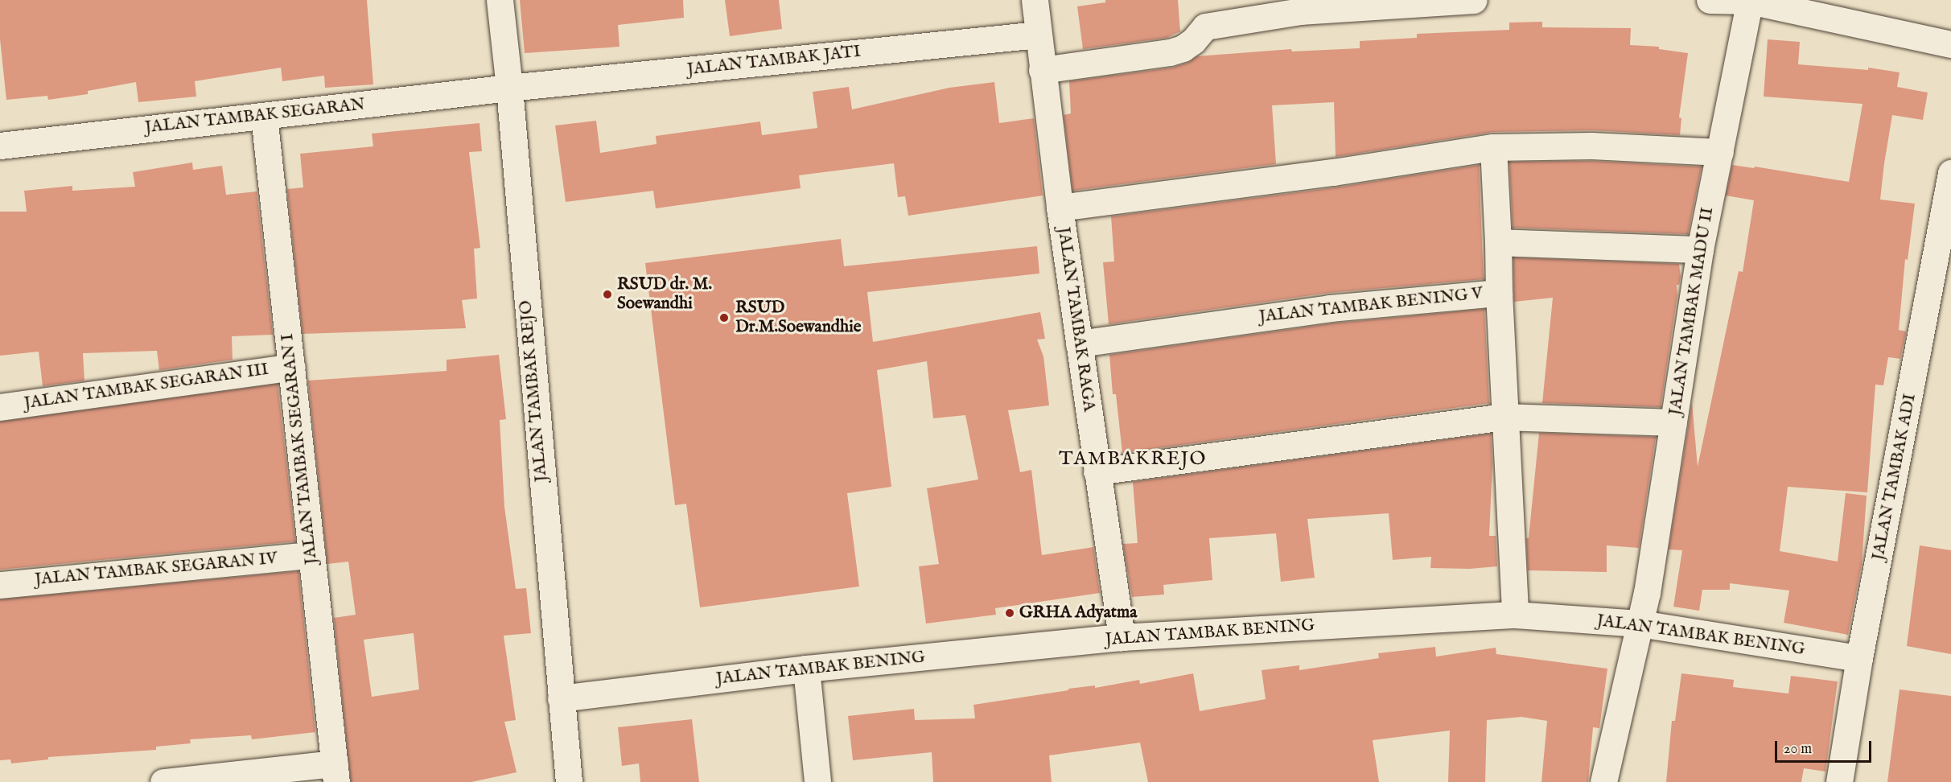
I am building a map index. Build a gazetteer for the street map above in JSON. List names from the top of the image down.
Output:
{
  "streets": {
    "street": [
      "JALAN TAMBAK JATI",
      "JALAN TAMBAK SEGARAN",
      "JALAN TAMBAK BENING V",
      "JALAN TAMBAK MADU II",
      "JALAN TAMBAK RAGA",
      "JALAN TAMBAK SEGARAN III",
      "JALAN TAMBAK REJO",
      "JALAN TAMBAK SEGARAN I",
      "JALAN TAMBAK ADI",
      "JALAN TAMBAK SEGARAN IV",
      "JALAN TAMBAK BENING"
    ]
  },
  "crossings": [
    ["JALAN TAMBAK JATI", "JALAN TAMBAK SEGARAN"],
    ["JALAN TAMBAK JATI", "JALAN TAMBAK RAGA"],
    ["JALAN TAMBAK JATI", "JALAN TAMBAK REJO"],
    ["JALAN TAMBAK SEGARAN", "JALAN TAMBAK REJO"],
    ["JALAN TAMBAK SEGARAN", "JALAN TAMBAK SEGARAN I"],
    ["JALAN TAMBAK BENING V", "JALAN TAMBAK RAGA"],
    ["JALAN TAMBAK MADU II", "JALAN TAMBAK BENING"],
    ["JALAN TAMBAK RAGA", "JALAN TAMBAK BENING"],
    ["JALAN TAMBAK SEGARAN III", "JALAN TAMBAK SEGARAN I"],
    ["JALAN TAMBAK REJO", "JALAN TAMBAK BENING"],
    ["JALAN TAMBAK SEGARAN I", "JALAN TAMBAK SEGARAN IV"],
    ["JALAN TAMBAK ADI", "JALAN TAMBAK BENING"]
  ],
  "districts": ["TAMBAKREJO"],
  "places": ["RSUD dr. M. Soewandhi", "RSUD Dr.M.Soewandhie", "GRHA Adyatma"],
  "scale_bar": "20 m"
}
